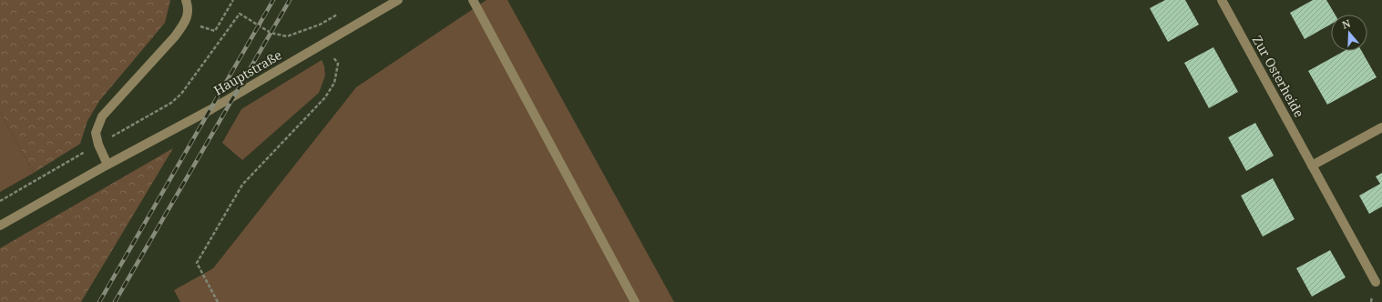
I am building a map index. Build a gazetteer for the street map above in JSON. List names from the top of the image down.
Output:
{
  "streets": {
    "street": ["Hauptstraße", "Zur Osterheide"]
  },
  "north": "top"
}
